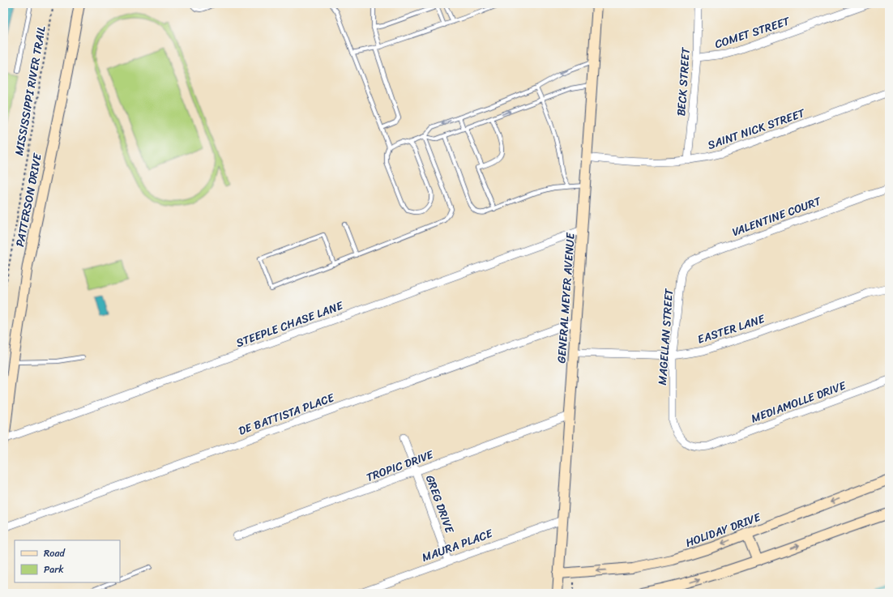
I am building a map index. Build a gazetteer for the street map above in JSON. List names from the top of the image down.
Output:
{
  "streets": {
    "street": [
      "COMET STREET",
      "BECK STREET",
      "SAINT NICK STREET",
      "PATTERSON DRIVE",
      "VALENTINE COURT",
      "GENERAL MEYER AVENUE",
      "STEEPLE CHASE LANE",
      "EASTER LANE",
      "MAGELLAN STREET",
      "MEDIAMOLLE DRIVE",
      "DE BATTISTA PLACE",
      "TROPIC DRIVE",
      "GREG DRIVE",
      "HOLIDAY DRIVE",
      "MAURA PLACE"
    ],
    "path": ["MISSISSIPPI RIVER TRAIL"]
  },
  "crossings": [
    ["COMET STREET", "BECK STREET"],
    ["BECK STREET", "SAINT NICK STREET"],
    ["SAINT NICK STREET", "GENERAL MEYER AVENUE"],
    ["PATTERSON DRIVE", "STEEPLE CHASE LANE"],
    ["VALENTINE COURT", "MAGELLAN STREET"],
    ["GENERAL MEYER AVENUE", "STEEPLE CHASE LANE"],
    ["GENERAL MEYER AVENUE", "EASTER LANE"],
    ["GENERAL MEYER AVENUE", "DE BATTISTA PLACE"],
    ["GENERAL MEYER AVENUE", "TROPIC DRIVE"],
    ["GENERAL MEYER AVENUE", "HOLIDAY DRIVE"],
    ["GENERAL MEYER AVENUE", "MAURA PLACE"],
    ["EASTER LANE", "MAGELLAN STREET"],
    ["MAGELLAN STREET", "MEDIAMOLLE DRIVE"],
    ["TROPIC DRIVE", "GREG DRIVE"],
    ["GREG DRIVE", "MAURA PLACE"]
  ],
  "legend": ["Road", "Park"]
}
